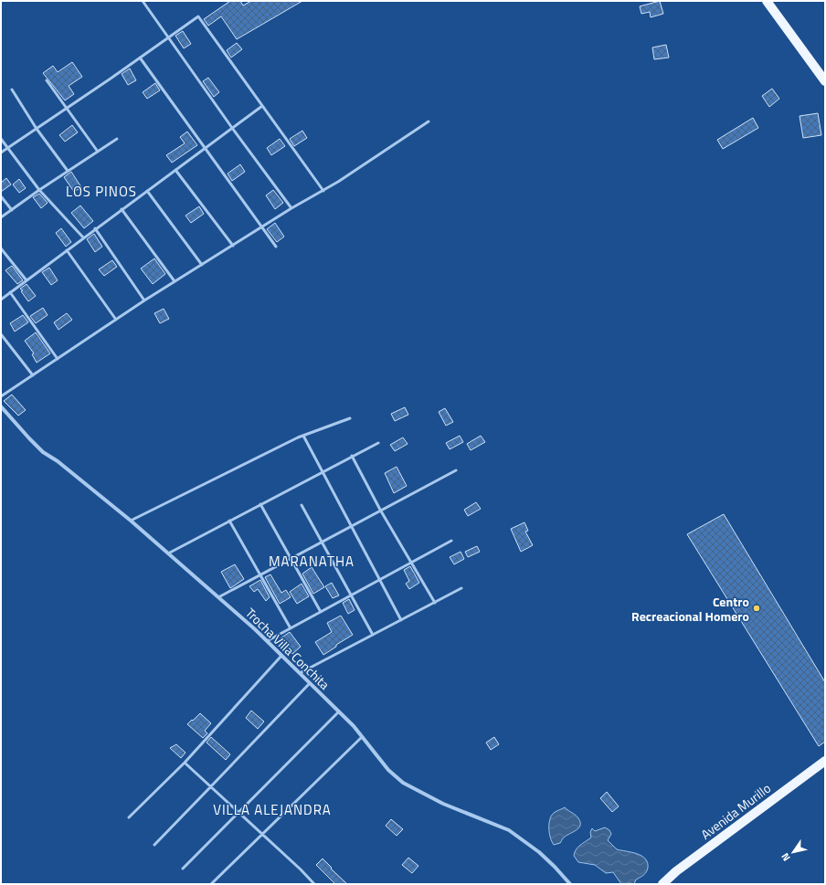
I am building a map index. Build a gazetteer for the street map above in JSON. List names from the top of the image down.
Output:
{
  "streets": {
    "main road": ["Avenida Murillo"],
    "street": ["Trocha Villa Conchita"]
  },
  "districts": ["LOS PINOS", "MARANATHA", "VILLA ALEJANDRA"],
  "places": ["Centro Recreacional Homero"],
  "north": "bottom left"
}
